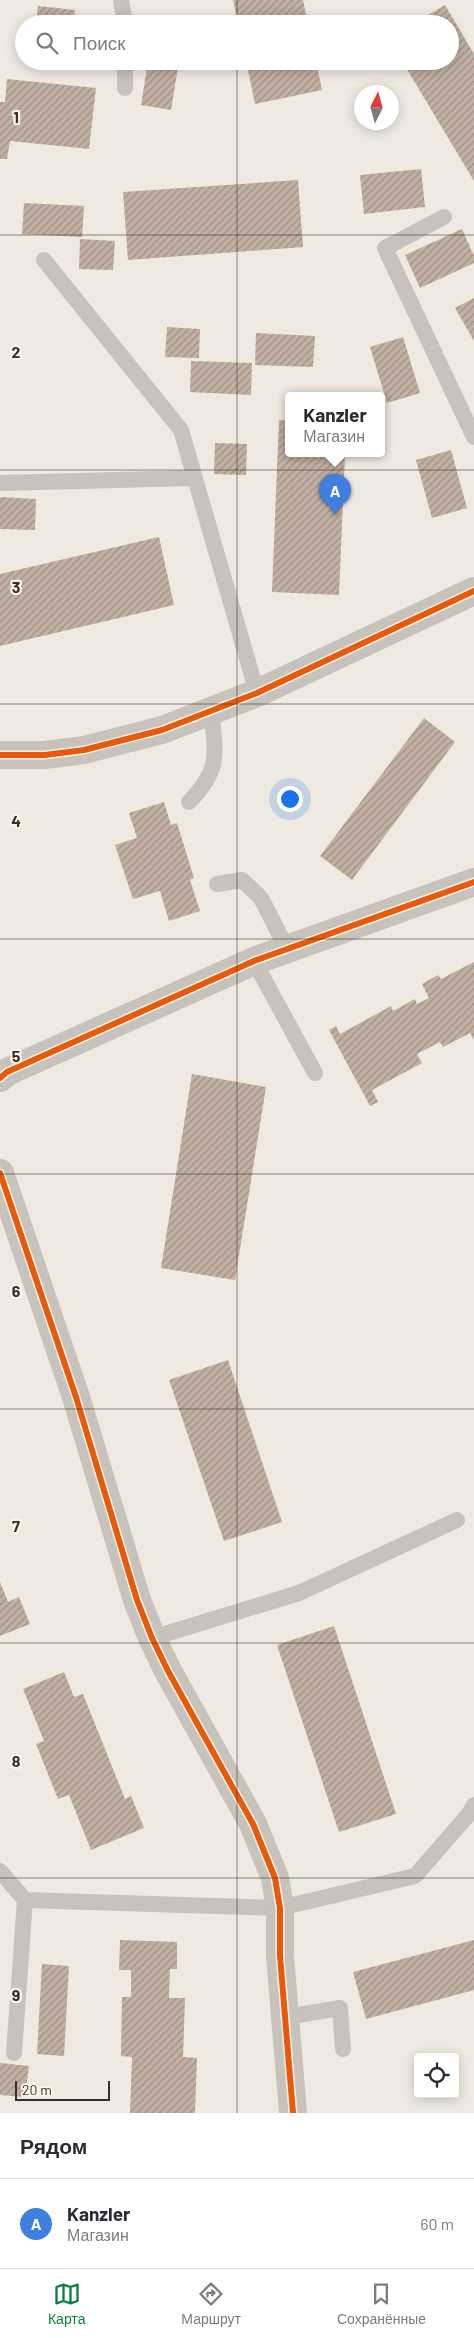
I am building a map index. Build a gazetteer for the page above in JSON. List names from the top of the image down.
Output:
{
  "scale_bar": "20 m",
  "north": "top",
  "page": {
    "search": "Поиск",
    "popup": ["Kanzler", "Магазин"],
    "pins": "A",
    "scale": "20 m",
    "heading": "Рядом",
    "list": [
      {
        "mark": "A",
        "name": "Kanzler",
        "note": "Магазин",
        "value": "60 m"
      }
    ],
    "nav": ["Карта", "Маршрут", "Сохранённые"]
  },
  "grid": {
    "rows": [
      "1",
      "2",
      "3",
      "4",
      "5",
      "6",
      "7",
      "8",
      "9"
    ]
  }
}
